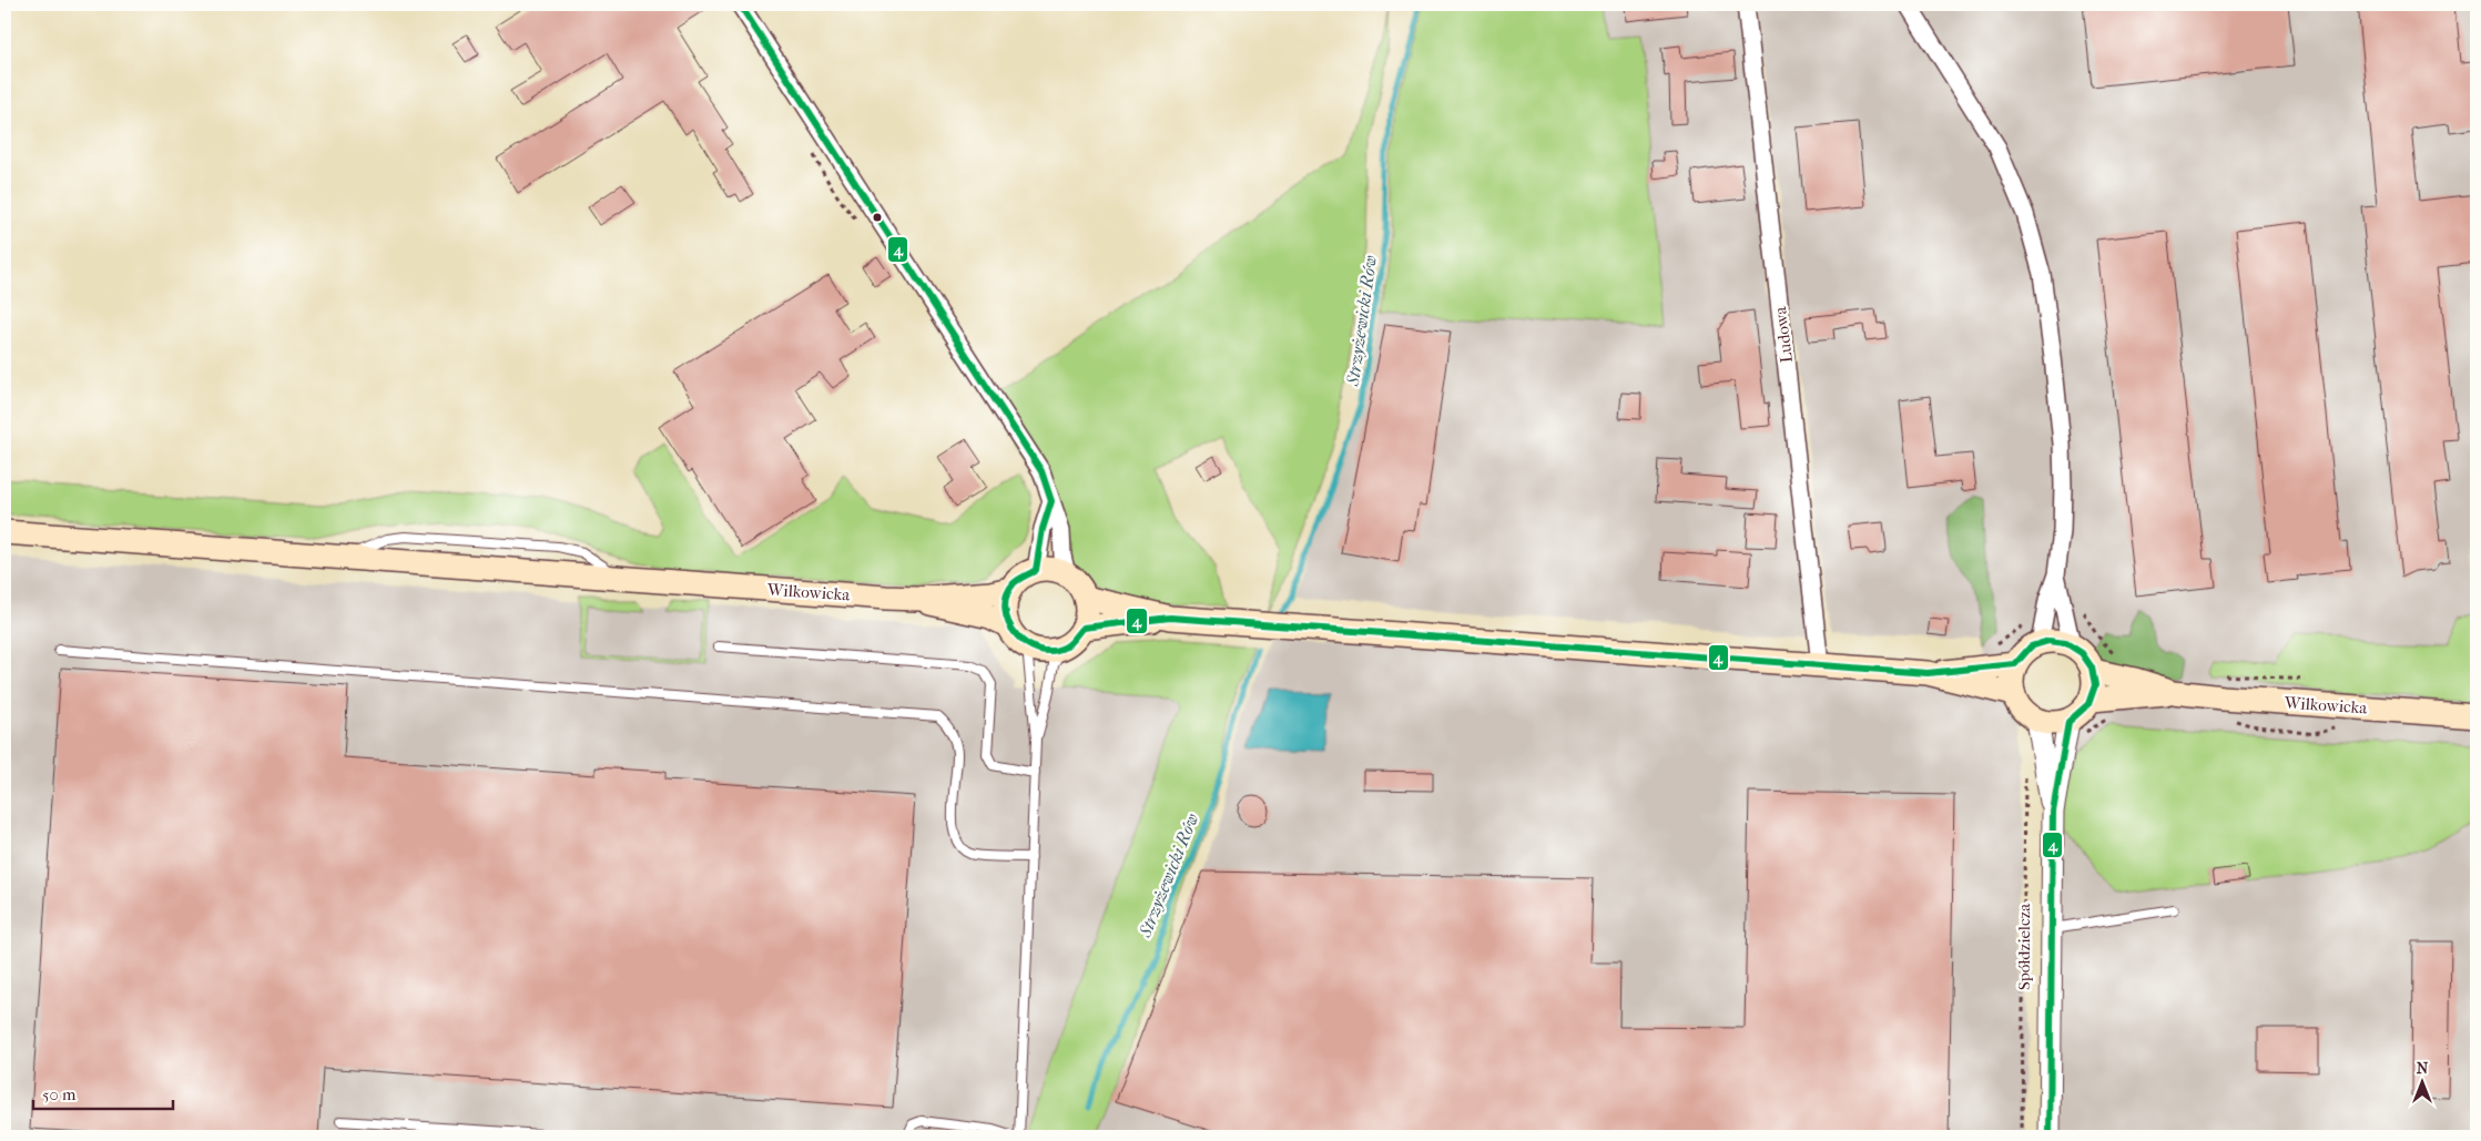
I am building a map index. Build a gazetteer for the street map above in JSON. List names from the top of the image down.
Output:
{
  "streets": {
    "main road": ["Wilkowicka"],
    "street": ["Ludowa", "Spółdzielcza"]
  },
  "crossings": [
    ["Wilkowicka", "Spółdzielcza"]
  ],
  "water": ["Strzyżewicki Rów"],
  "lines": ["transit line 4"],
  "scale_bar": "50 m",
  "north": "top"
}
